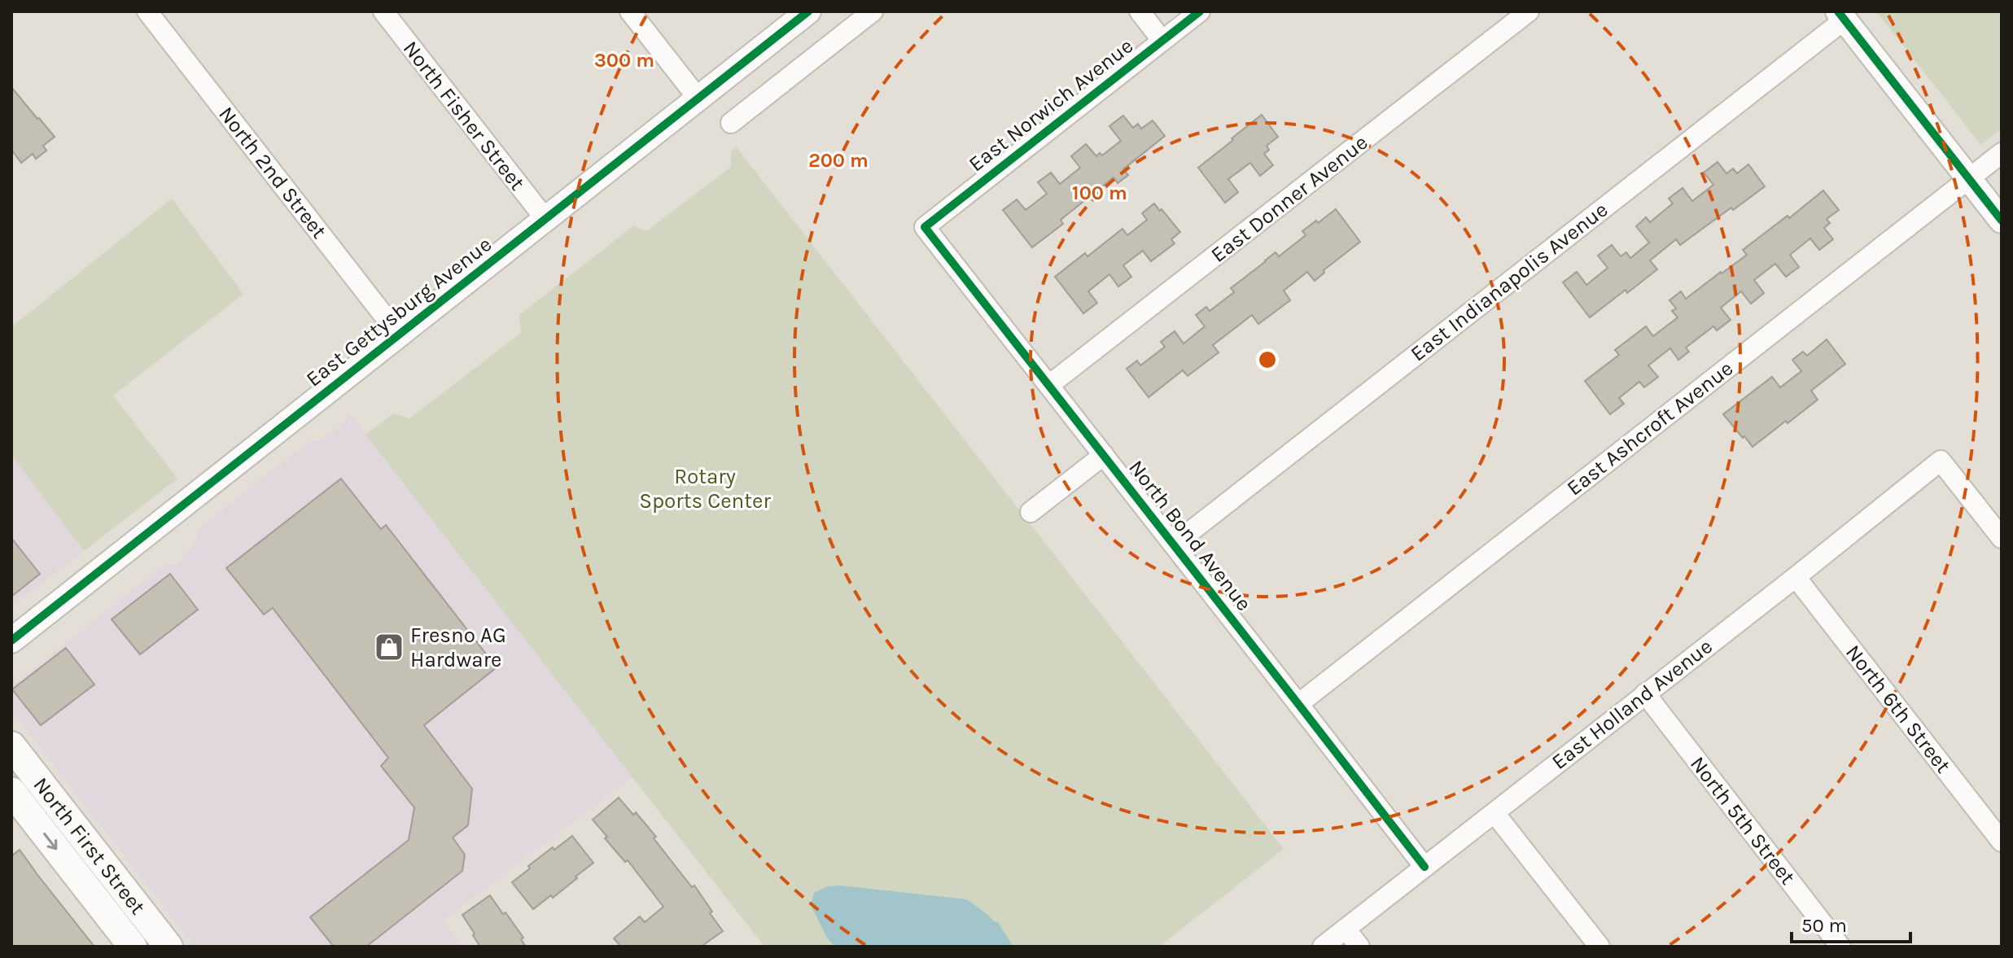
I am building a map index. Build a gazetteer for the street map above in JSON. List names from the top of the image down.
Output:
{
  "streets": {
    "main road": ["North First Street"],
    "street": [
      "East Norwich Avenue",
      "North Fisher Street",
      "North 2nd Street",
      "East Donner Avenue",
      "East Indianapolis Avenue",
      "East Gettysburg Avenue",
      "East Ashcroft Avenue",
      "North Bond Avenue",
      "East Holland Avenue",
      "North 6th Street",
      "North 5th Street"
    ]
  },
  "crossings": [
    ["East Norwich Avenue", "North Bond Avenue"],
    ["North Fisher Street", "East Gettysburg Avenue"],
    ["North 2nd Street", "East Gettysburg Avenue"],
    ["East Donner Avenue", "North Bond Avenue"],
    ["East Indianapolis Avenue", "North Bond Avenue"],
    ["East Ashcroft Avenue", "North Bond Avenue"],
    ["North Bond Avenue", "East Holland Avenue"],
    ["East Holland Avenue", "North 6th Street"],
    ["East Holland Avenue", "North 5th Street"]
  ],
  "parks": ["Rotary Sports Center"],
  "places": {
    "shop": ["Fresno AG Hardware"]
  },
  "scale_bar": "50 m",
  "rings": ["300 m", "200 m", "100 m"]
}
